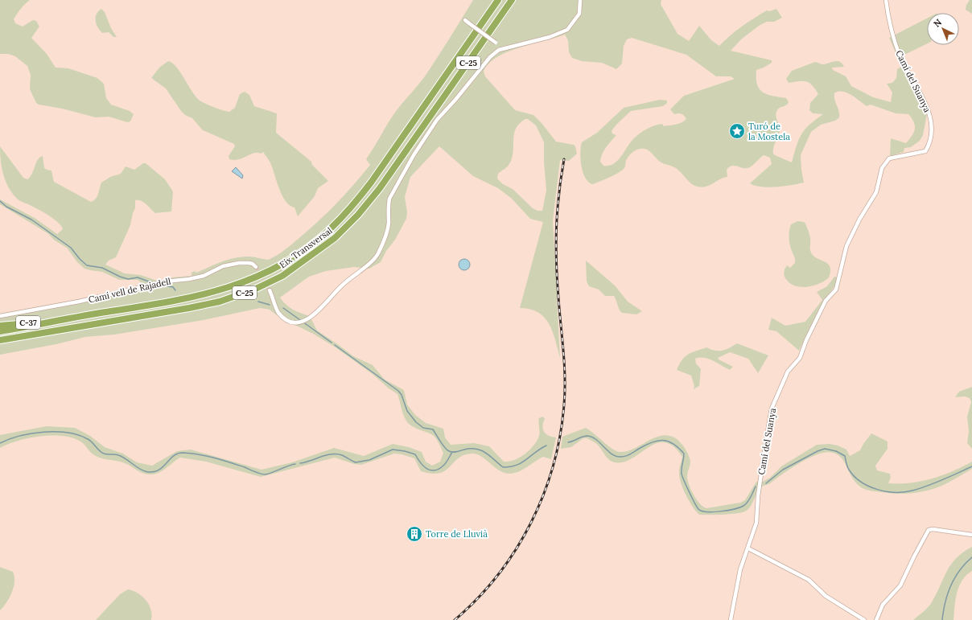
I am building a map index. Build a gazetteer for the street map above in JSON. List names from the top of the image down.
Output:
{
  "streets": {
    "highway": ["C-25", "Eix Transversal", "C-37"],
    "street": ["Camí del Suanya", "Camí vell de Rajadell"]
  },
  "crossings": [
    ["Eix Transversal", "C-37"]
  ],
  "places": {
    "place": ["Turó de la Mostela"],
    "building": ["Torre de Lluvià"]
  },
  "north": "top left"
}
